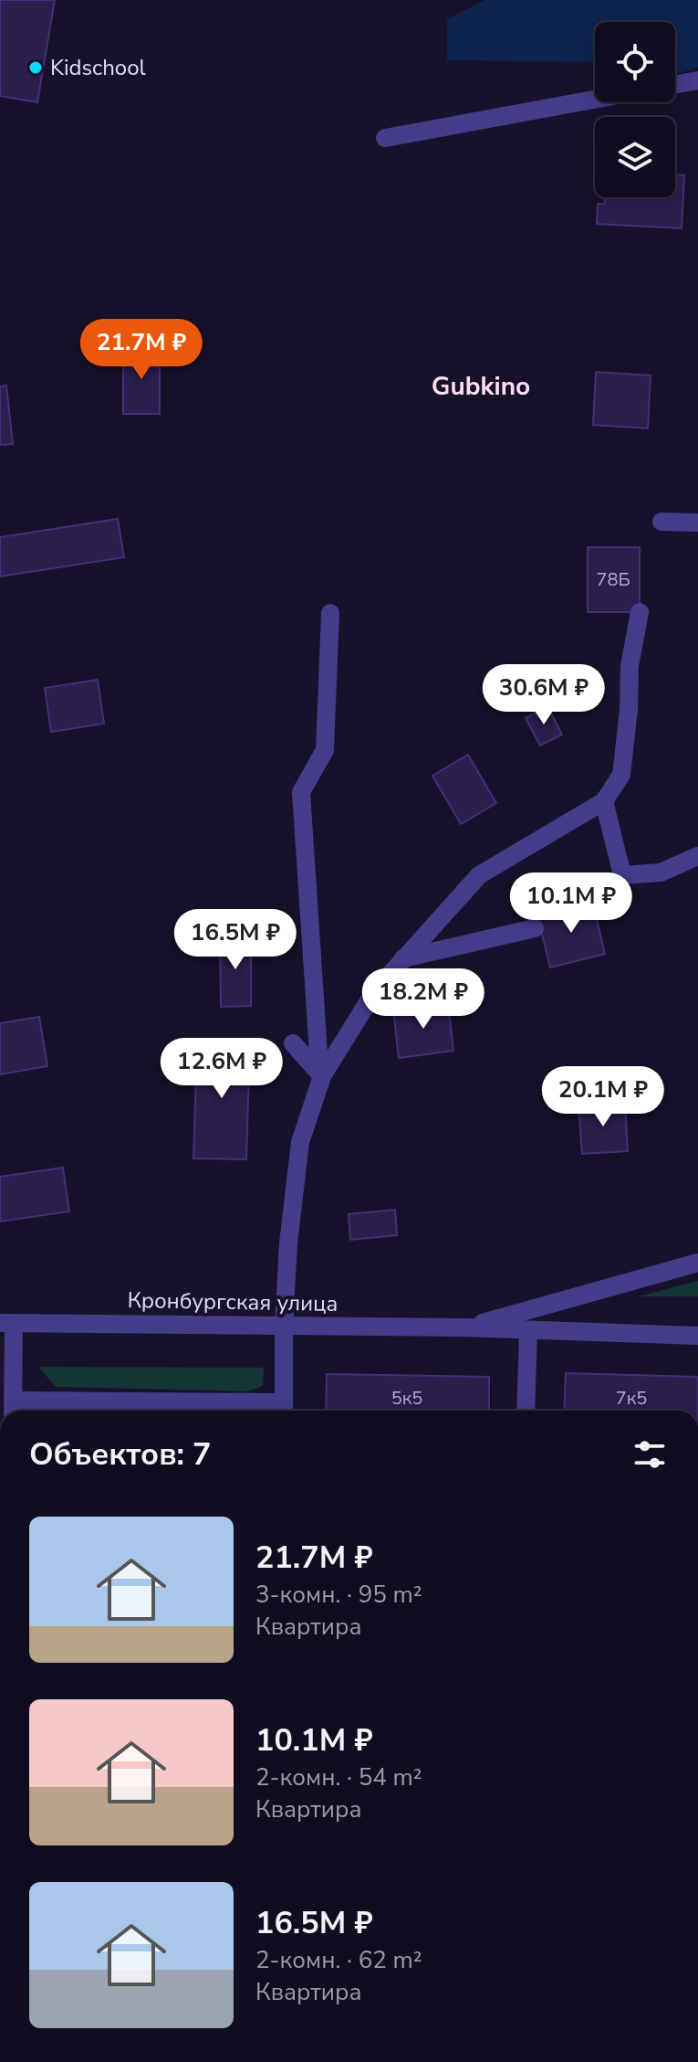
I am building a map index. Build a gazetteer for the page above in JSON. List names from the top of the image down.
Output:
{
  "streets": {
    "street": ["Кронбургская улица"]
  },
  "districts": ["Gubkino"],
  "places": ["Kidschool"],
  "house_numbers": ["78Б", "5к5", "7к5"],
  "page": {
    "price": [
      "21.7M ₽",
      "30.6M ₽",
      "10.1M ₽",
      "16.5M ₽",
      "18.2M ₽",
      "12.6M ₽",
      "20.1M ₽"
    ],
    "heading": "Объектов: 7",
    "list": [
      {
        "name": "21.7M ₽",
        "note": "3-комн. · 95 m² · Квартира"
      },
      {
        "name": "10.1M ₽",
        "note": "2-комн. · 54 m² · Квартира"
      },
      {
        "name": "16.5M ₽",
        "note": "2-комн. · 62 m² · Квартира"
      }
    ]
  }
}
